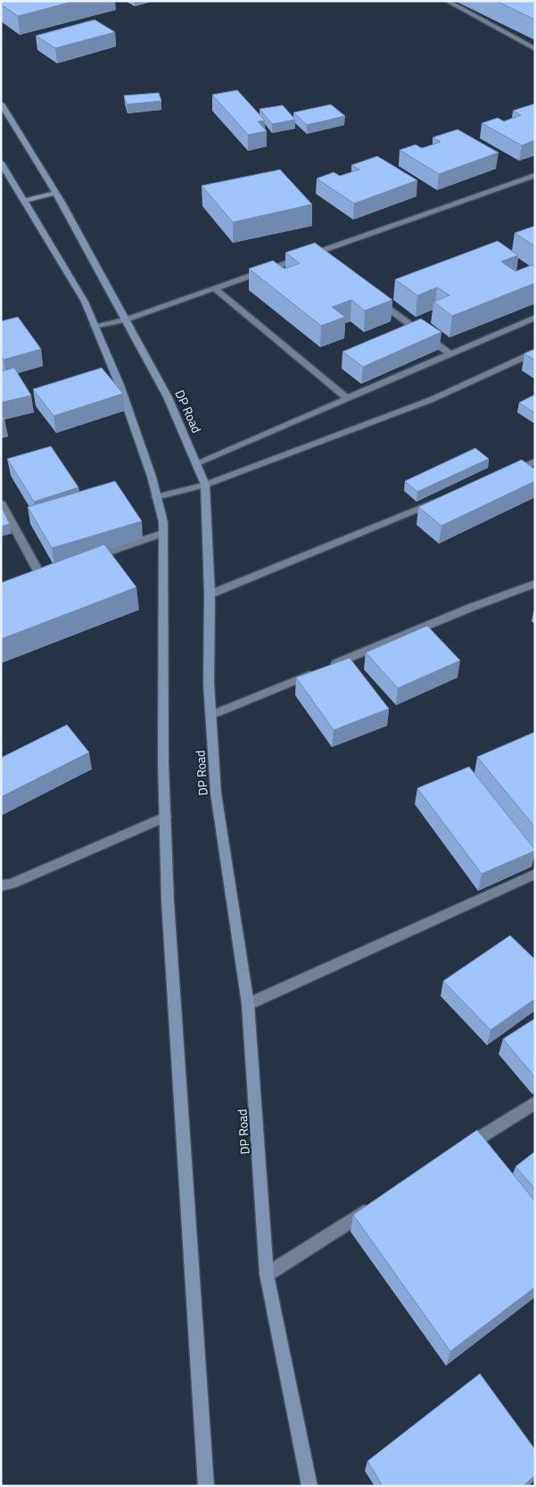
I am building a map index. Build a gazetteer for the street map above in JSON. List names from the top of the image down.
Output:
{
  "streets": {
    "street": ["DP Road"]
  }
}
